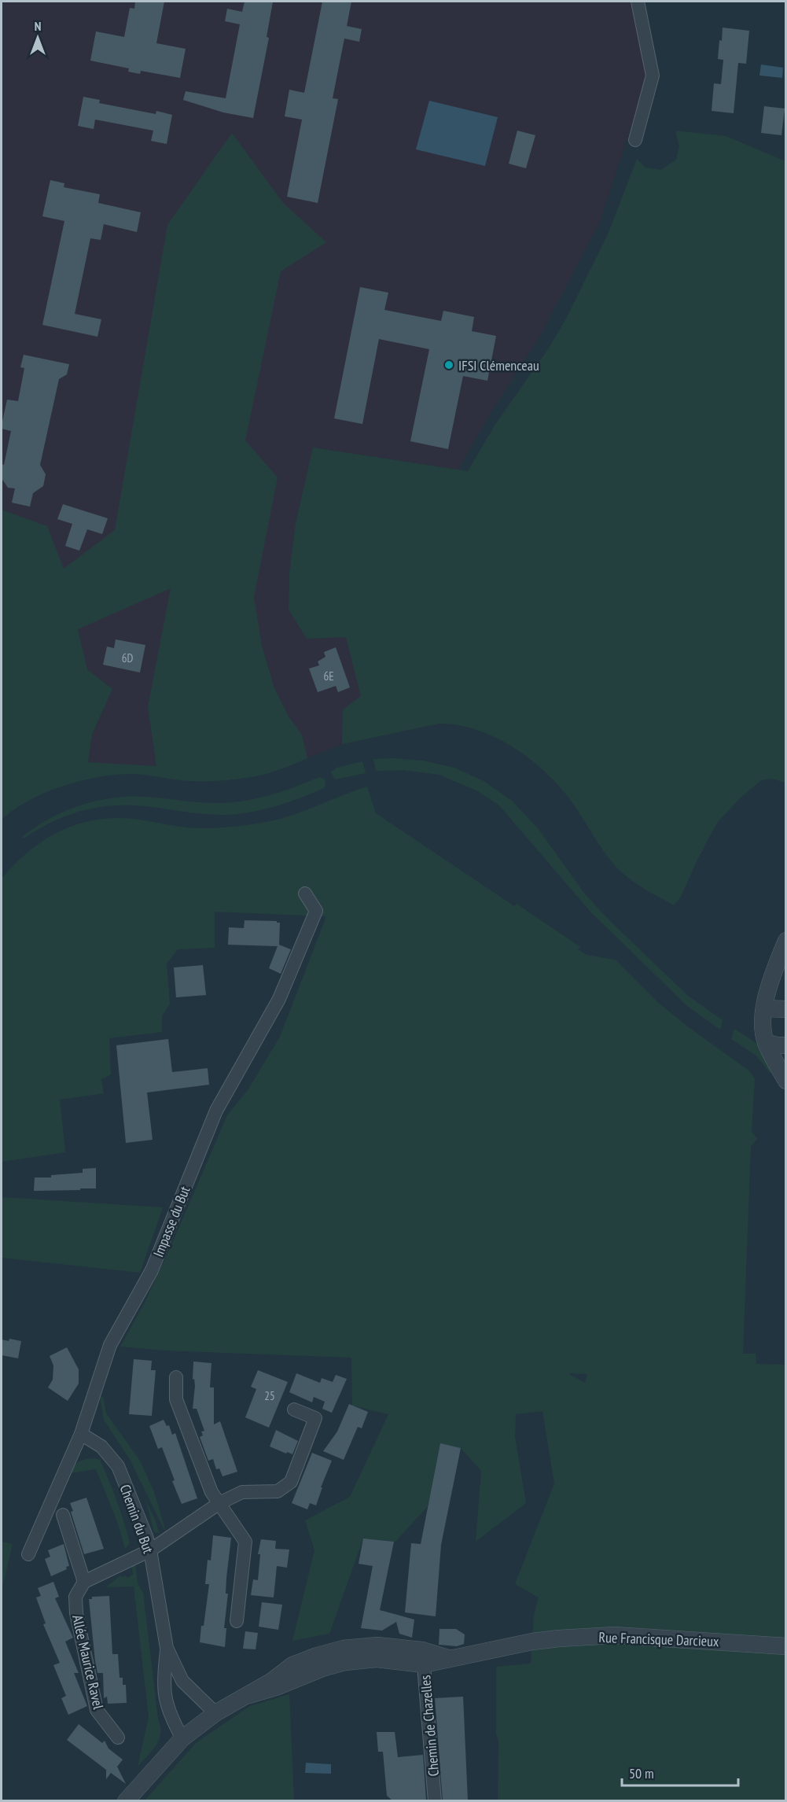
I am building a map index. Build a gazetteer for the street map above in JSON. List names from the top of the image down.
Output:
{
  "streets": {
    "street": [
      "Impasse du But",
      "Chemin du But",
      "Rue Francisque Darcieux",
      "Allée Maurice Ravel",
      "Chemin de Chazelles"
    ]
  },
  "crossings": [
    ["Impasse du But", "Chemin du But"],
    ["Chemin du But", "Rue Francisque Darcieux"],
    ["Rue Francisque Darcieux", "Chemin de Chazelles"]
  ],
  "places": ["IFSI Clémenceau"],
  "house_numbers": ["6D", "6E", "25"],
  "scale_bar": "50 m",
  "north": "top"
}
